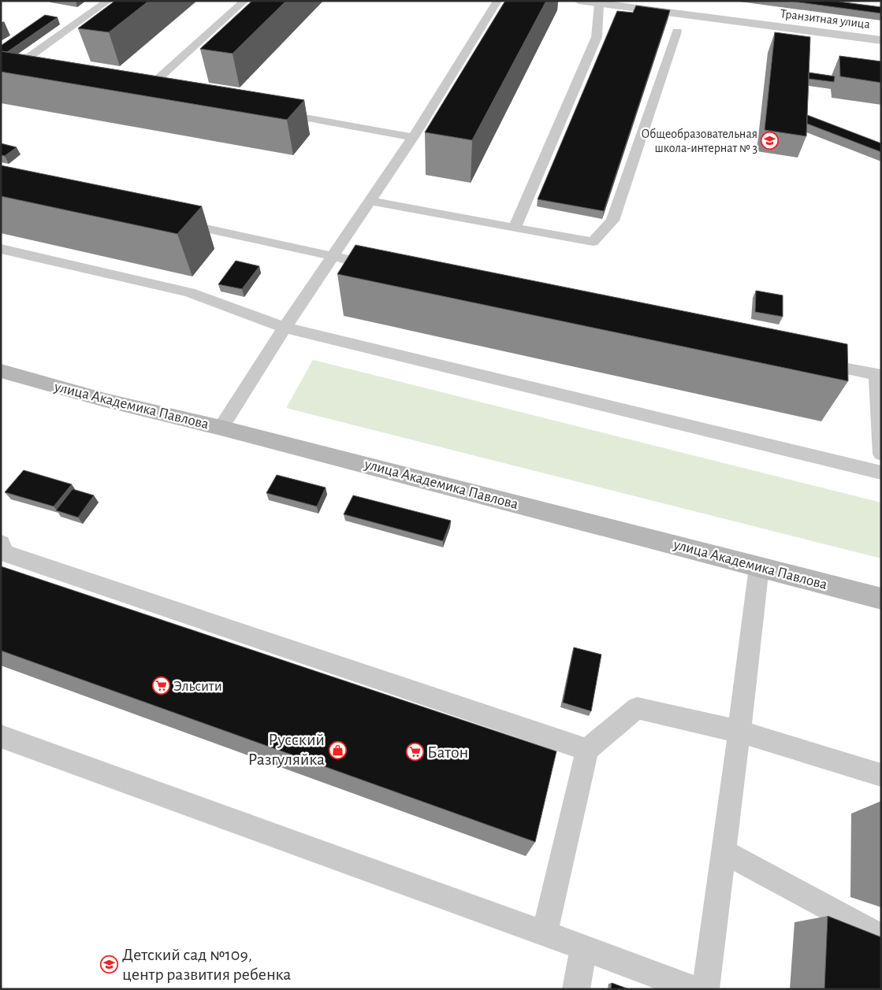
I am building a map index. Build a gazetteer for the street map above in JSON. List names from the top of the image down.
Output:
{
  "streets": {
    "main road": ["улица Академика Павлова"],
    "street": ["Транзитная улица"]
  },
  "places": {
    "school or university": ["Общеобразовательная школа-интернат № 3", "Детский сад №109, центр развития ребенка"],
    "supermarket": ["Эльсити", "Батон"],
    "shop": ["Русский Разгуляйка"]
  }
}
